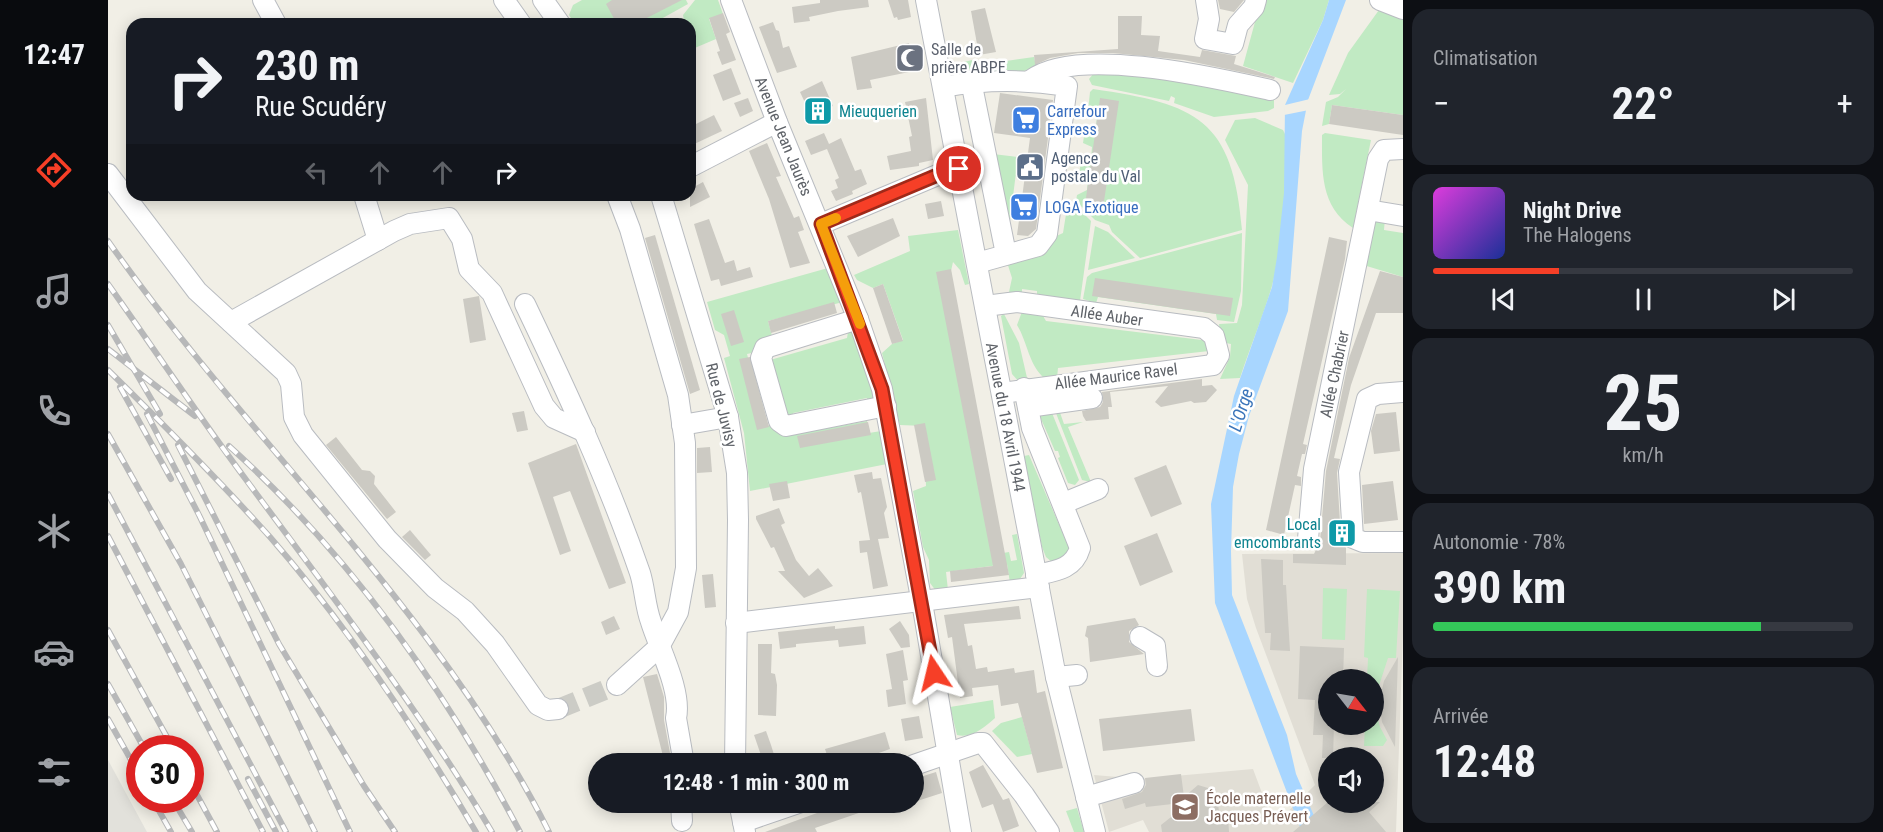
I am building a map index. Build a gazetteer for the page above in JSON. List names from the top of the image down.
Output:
{
  "streets": {
    "street": [
      "Avenue Jean Jaurès",
      "Allée Auber",
      "Allée Chabrier",
      "Allée Maurice Ravel",
      "Rue de Juvisy",
      "Avenue du 18 Avril 1944"
    ]
  },
  "crossings": [
    ["Allée Auber", "Allée Maurice Ravel"],
    ["Allée Auber", "Avenue du 18 Avril 1944"],
    ["Allée Maurice Ravel", "Avenue du 18 Avril 1944"]
  ],
  "water": ["L'Orge"],
  "places": {
    "mosque": ["Salle de prière ABPE"],
    "building": ["Mieuquerien", "Local emcombrants"],
    "supermarket": ["Carrefour Express", "LOGA Exotique"],
    "public building": ["Agence postale du Val"],
    "school or university": ["École maternelle Jacques Prévert"]
  },
  "north": "bottom right",
  "page": {
    "tabs": "12:47",
    "tile": [
      "Climatisation",
      ["25", "km/h"],
      ["Autonomie · 78%", "390 km"],
      ["Arrivée", "12:48"]
    ],
    "turn": ["230 m", "Rue Scudéry"],
    "heat": ["−", "22°", "+"],
    "song": ["Night Drive", "The Halogens"],
    "limit": "30",
    "trip": "12:48 · 1 min · 300 m"
  }
}
